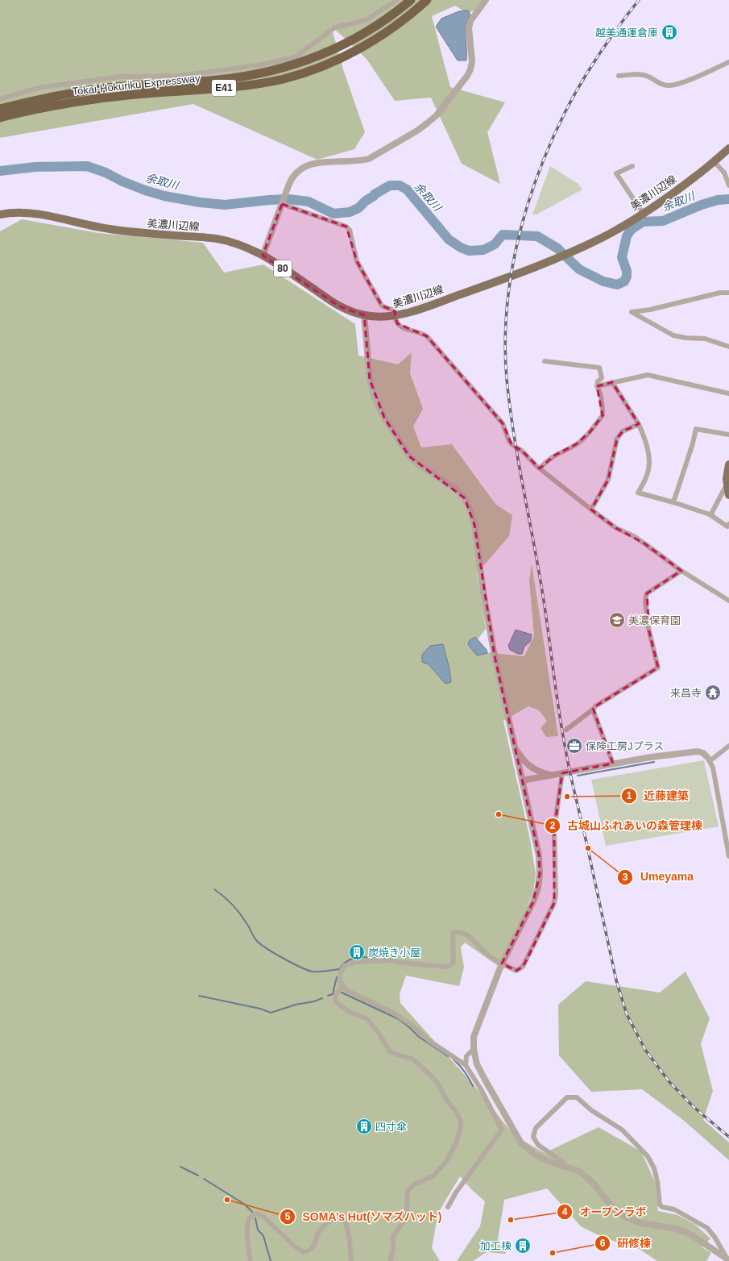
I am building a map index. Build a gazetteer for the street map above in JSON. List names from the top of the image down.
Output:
{
  "streets": {
    "highway": ["Tokai-Hokuriku Expressway", "E41"],
    "main road": ["美濃川辺線", "80"]
  },
  "water": ["余取川"],
  "places": {
    "building": [
      "越美通運倉庫",
      "炭焼き小屋",
      "四寸傘",
      "加工棟"
    ],
    "school or university": ["美濃保育園"],
    "temple": ["来昌寺"],
    "office": ["保険工房Jプラス"],
    "other": [
      "近藤建築",
      "古城山ふれあいの森管理棟",
      "Umeyama",
      "SOMA’s Hut(ソマズハット)",
      "オープンラボ",
      "研修棟"
    ]
  }
}
